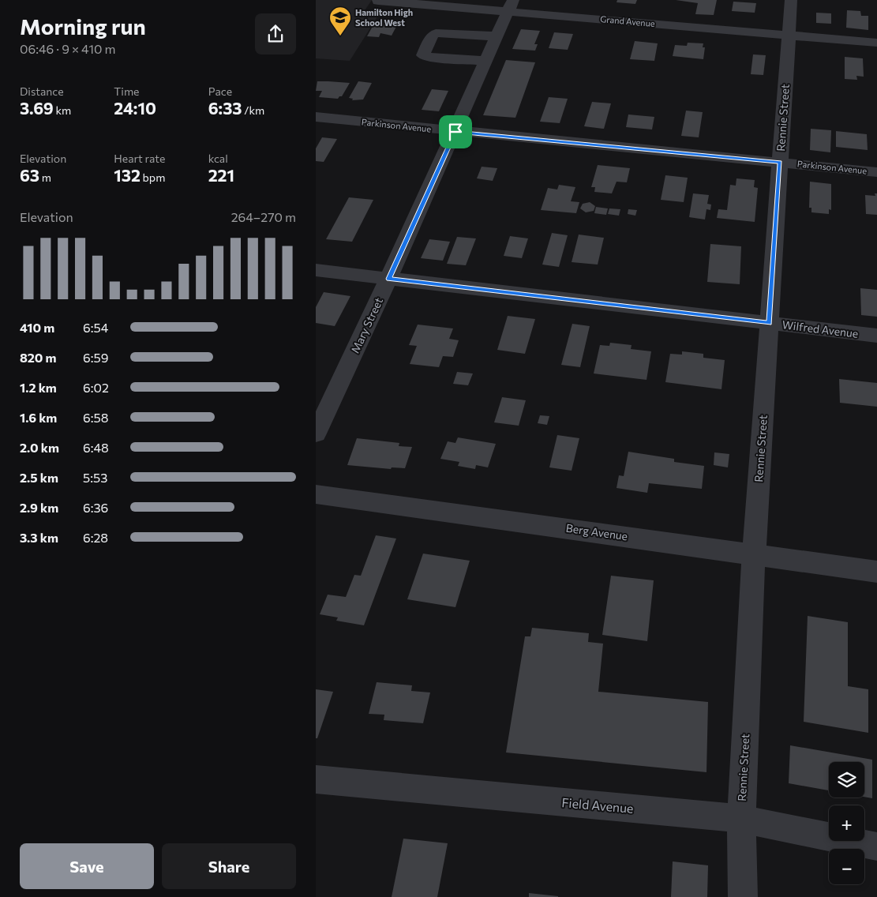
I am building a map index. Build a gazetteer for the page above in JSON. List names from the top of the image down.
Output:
{
  "streets": {
    "street": [
      "Grand Avenue",
      "Rennie Street",
      "Parkinson Avenue",
      "Mary Street",
      "Wilfred Avenue",
      "Berg Avenue",
      "Field Avenue"
    ]
  },
  "crossings": [
    ["Grand Avenue", "Rennie Street"],
    ["Grand Avenue", "Mary Street"],
    ["Rennie Street", "Parkinson Avenue"],
    ["Rennie Street", "Wilfred Avenue"],
    ["Rennie Street", "Berg Avenue"],
    ["Rennie Street", "Field Avenue"],
    ["Parkinson Avenue", "Mary Street"],
    ["Mary Street", "Wilfred Avenue"]
  ],
  "places": {
    "school or university": ["Hamilton High School West"]
  },
  "page": {
    "heading": ["Morning run", "06:46 · 9 × 410 m"],
    "stats": [
      ["Distance", "3.69 km"],
      ["Time", "24:10"],
      ["Pace", "6:33 /km"],
      ["Elevation", "63 m"],
      ["Heart rate", "132 bpm"],
      ["kcal", "221"]
    ],
    "chart": ["Elevation", "264–270 m"],
    "list": [
      {
        "name": "410 m",
        "note": "6:54"
      },
      {
        "name": "820 m",
        "note": "6:59"
      },
      {
        "name": "1.2 km",
        "note": "6:02"
      },
      {
        "name": "1.6 km",
        "note": "6:58"
      },
      {
        "name": "2.0 km",
        "note": "6:48"
      },
      {
        "name": "2.5 km",
        "note": "5:53"
      },
      {
        "name": "2.9 km",
        "note": "6:36"
      },
      {
        "name": "3.3 km",
        "note": "6:28"
      }
    ],
    "map_buttons": ["+", "−"],
    "buttons": ["Save", "Share"]
  }
}
